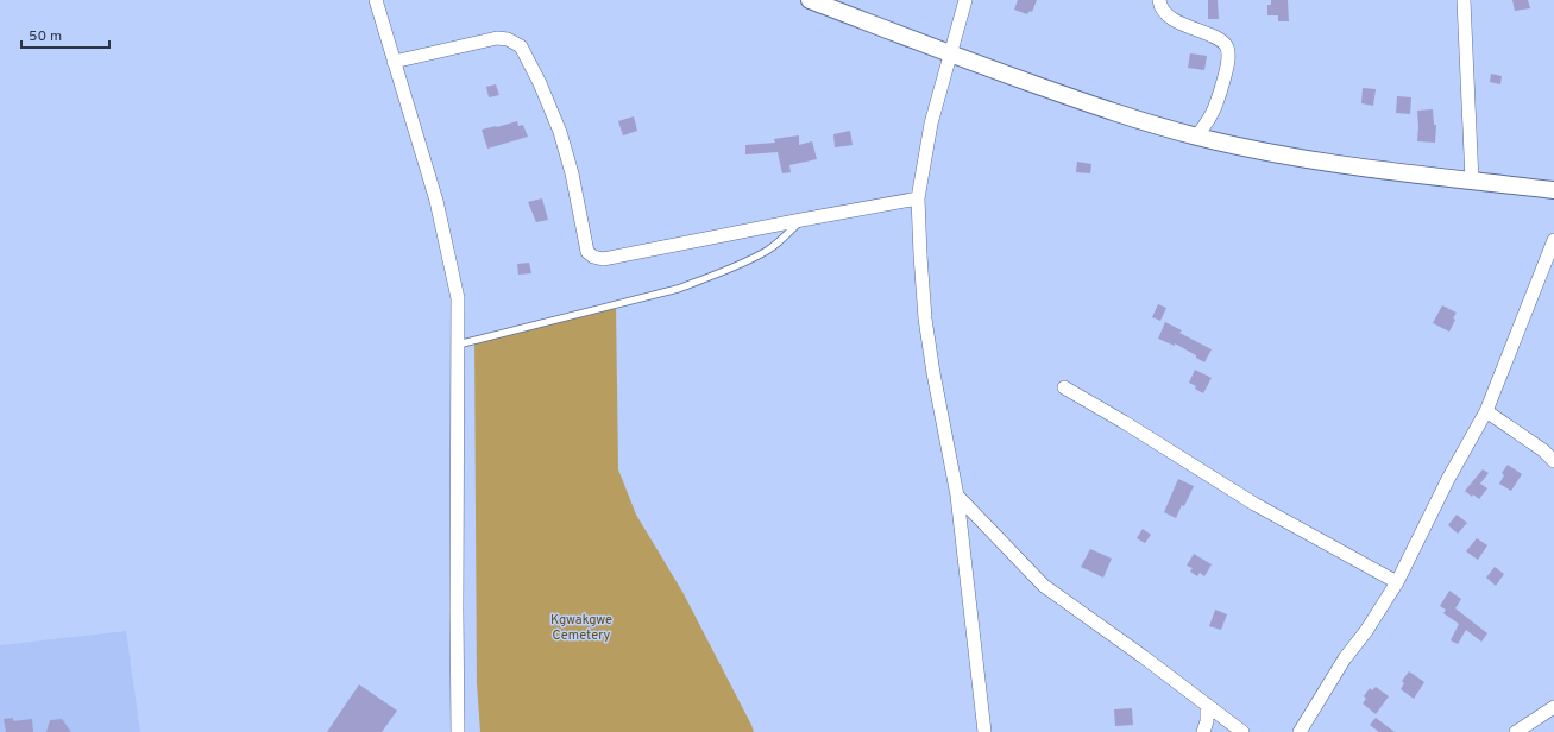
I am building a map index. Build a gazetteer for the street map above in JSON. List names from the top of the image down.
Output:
{
  "parks": ["Kgwakgwe Cemetery"],
  "scale_bar": "50 m"
}
